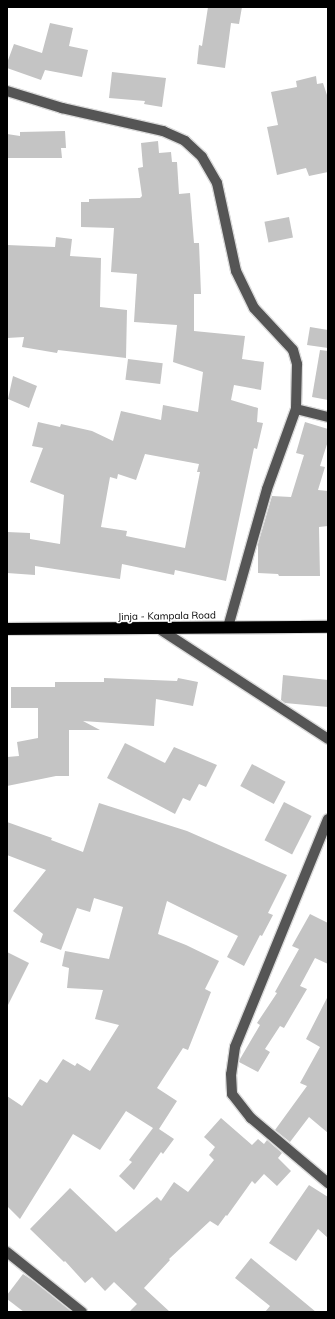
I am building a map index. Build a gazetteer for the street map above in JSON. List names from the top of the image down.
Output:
{
  "streets": {
    "highway": ["Jinja - Kampala Road"]
  }
}
